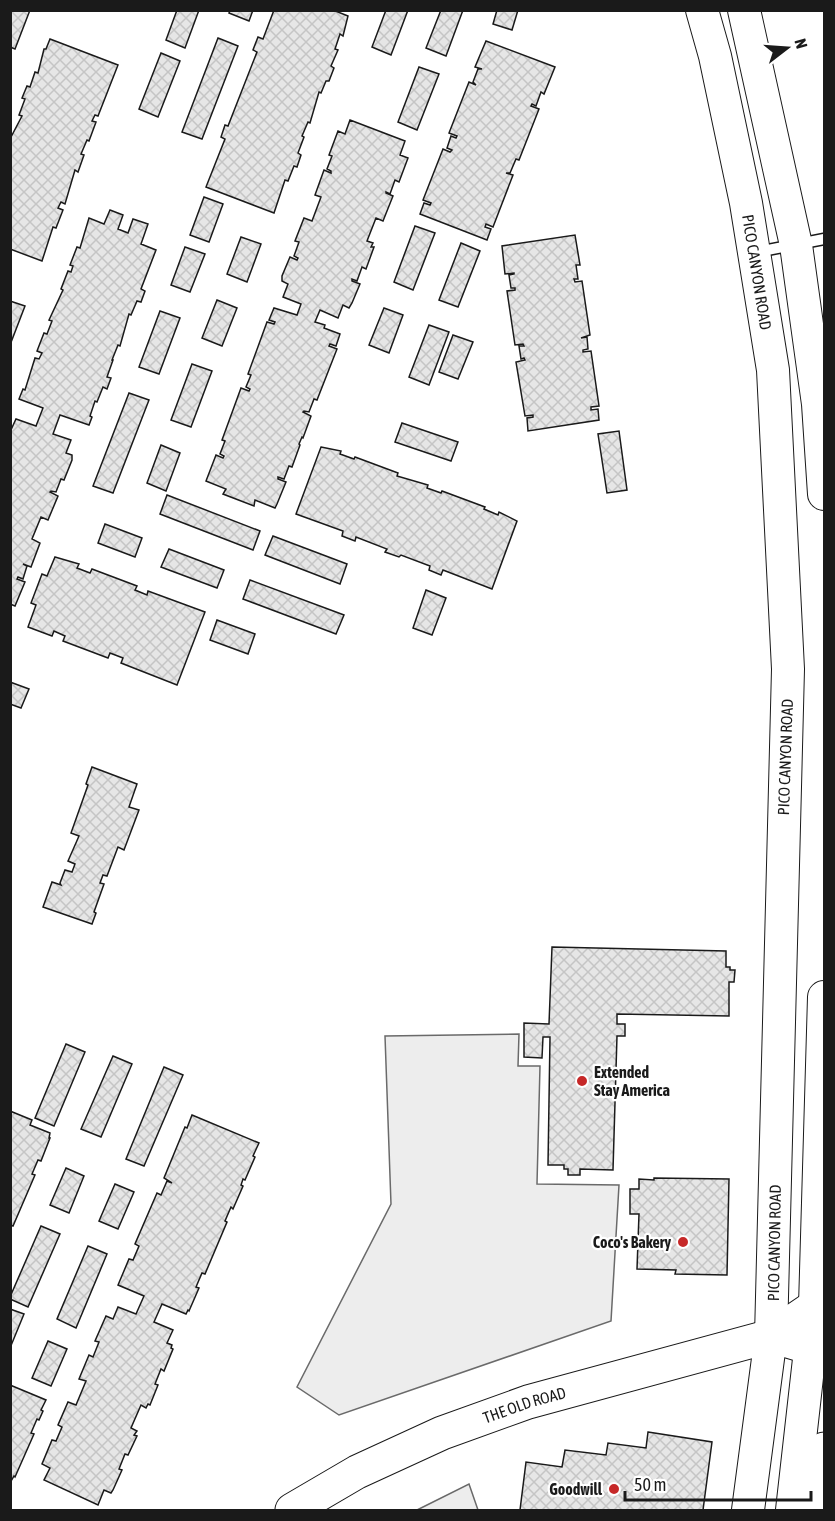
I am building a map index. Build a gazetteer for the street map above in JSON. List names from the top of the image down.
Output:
{
  "streets": {
    "main road": ["PICO CANYON ROAD", "THE OLD ROAD"]
  },
  "crossings": [
    ["PICO CANYON ROAD", "THE OLD ROAD"]
  ],
  "places": ["Extended Stay America", "Coco's Bakery", "Goodwill"],
  "scale_bar": "50 m",
  "north": "right"
}
